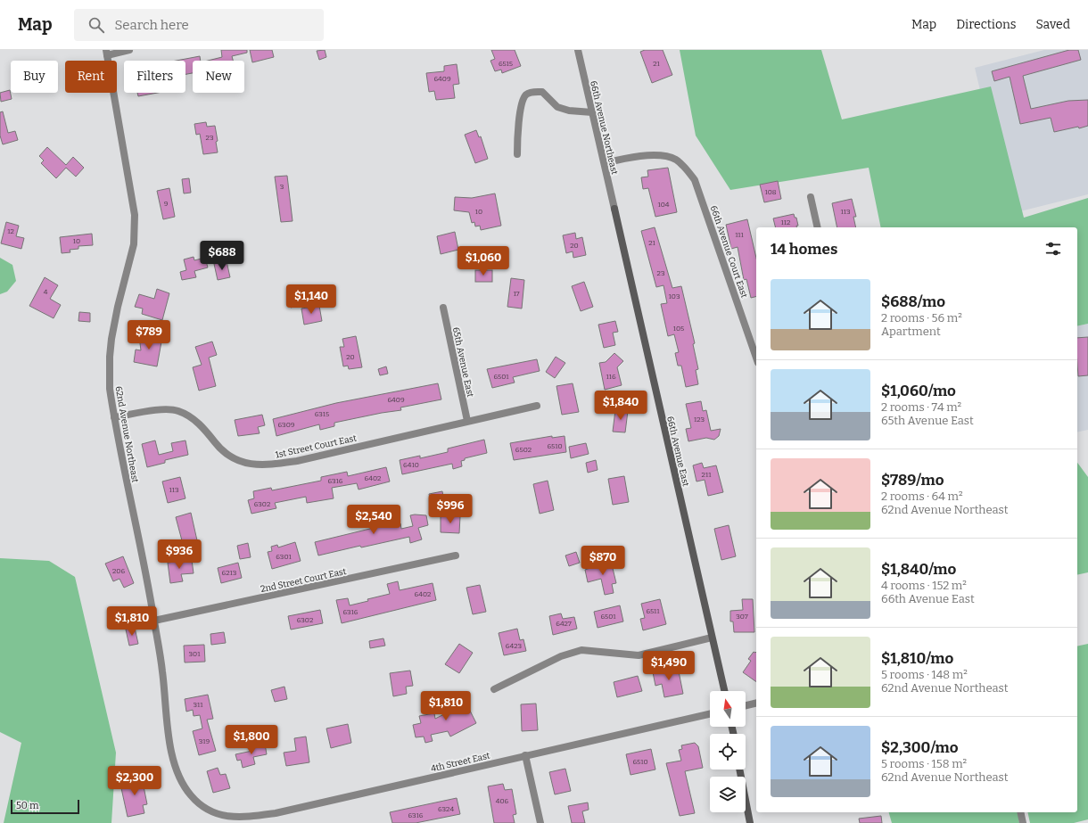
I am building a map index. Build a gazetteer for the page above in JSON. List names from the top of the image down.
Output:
{
  "streets": {
    "street": [
      "66th Avenue Northeast",
      "66th Avenue Court East",
      "65th Avenue East",
      "62nd Avenue Northeast",
      "1st Street Court East",
      "66th Avenue East",
      "2nd Street Court East",
      "4th Street East"
    ]
  },
  "crossings": [
    ["66th Avenue Northeast", "66th Avenue Court East"],
    ["66th Avenue Northeast", "66th Avenue East"],
    ["65th Avenue East", "1st Street Court East"],
    ["62nd Avenue Northeast", "1st Street Court East"],
    ["62nd Avenue Northeast", "2nd Street Court East"],
    ["62nd Avenue Northeast", "4th Street East"]
  ],
  "house_numbers": [
    "6515",
    "21",
    "6409",
    "23",
    "3",
    "108",
    "9",
    "104",
    "10",
    "113",
    "112",
    "12",
    "111",
    "10",
    "21",
    "20",
    "23",
    "4",
    "17",
    "103",
    "105",
    "20",
    "6501",
    "116",
    "6409",
    "6315",
    "123",
    "6309",
    "6510",
    "6502",
    "6410",
    "211",
    "6402",
    "6316",
    "113",
    "6302",
    "6301",
    "206",
    "6213",
    "6402",
    "6511",
    "6316",
    "6501",
    "307",
    "6302",
    "6427",
    "6423",
    "301",
    "311",
    "319",
    "6510",
    "406",
    "6324",
    "6316"
  ],
  "scale_bar": "50 m",
  "north": "top",
  "page": {
    "header": "Map",
    "search": "Search here",
    "nav": ["Map", "Directions", "Saved"],
    "chip": [
      "Buy",
      "Rent",
      "Filters",
      "New"
    ],
    "heading": "14 homes",
    "price": [
      "$688",
      "$1,060",
      "$1,140",
      "$789",
      "$1,840",
      "$996",
      "$2,540",
      "$936",
      "$870",
      "$1,810",
      "$1,490",
      "$1,810",
      "$1,800",
      "$2,300"
    ],
    "list": [
      {
        "name": "$688/mo",
        "note": "2 rooms · 56 m² · Apartment"
      },
      {
        "name": "$1,060/mo",
        "note": "2 rooms · 74 m² · 65th Avenue East"
      },
      {
        "name": "$789/mo",
        "note": "2 rooms · 64 m² · 62nd Avenue Northeast"
      },
      {
        "name": "$1,840/mo",
        "note": "4 rooms · 152 m² · 66th Avenue East"
      },
      {
        "name": "$1,810/mo",
        "note": "5 rooms · 148 m² · 62nd Avenue Northeast"
      },
      {
        "name": "$2,300/mo",
        "note": "5 rooms · 158 m² · 62nd Avenue Northeast"
      }
    ],
    "scale": "50 m"
  }
}
